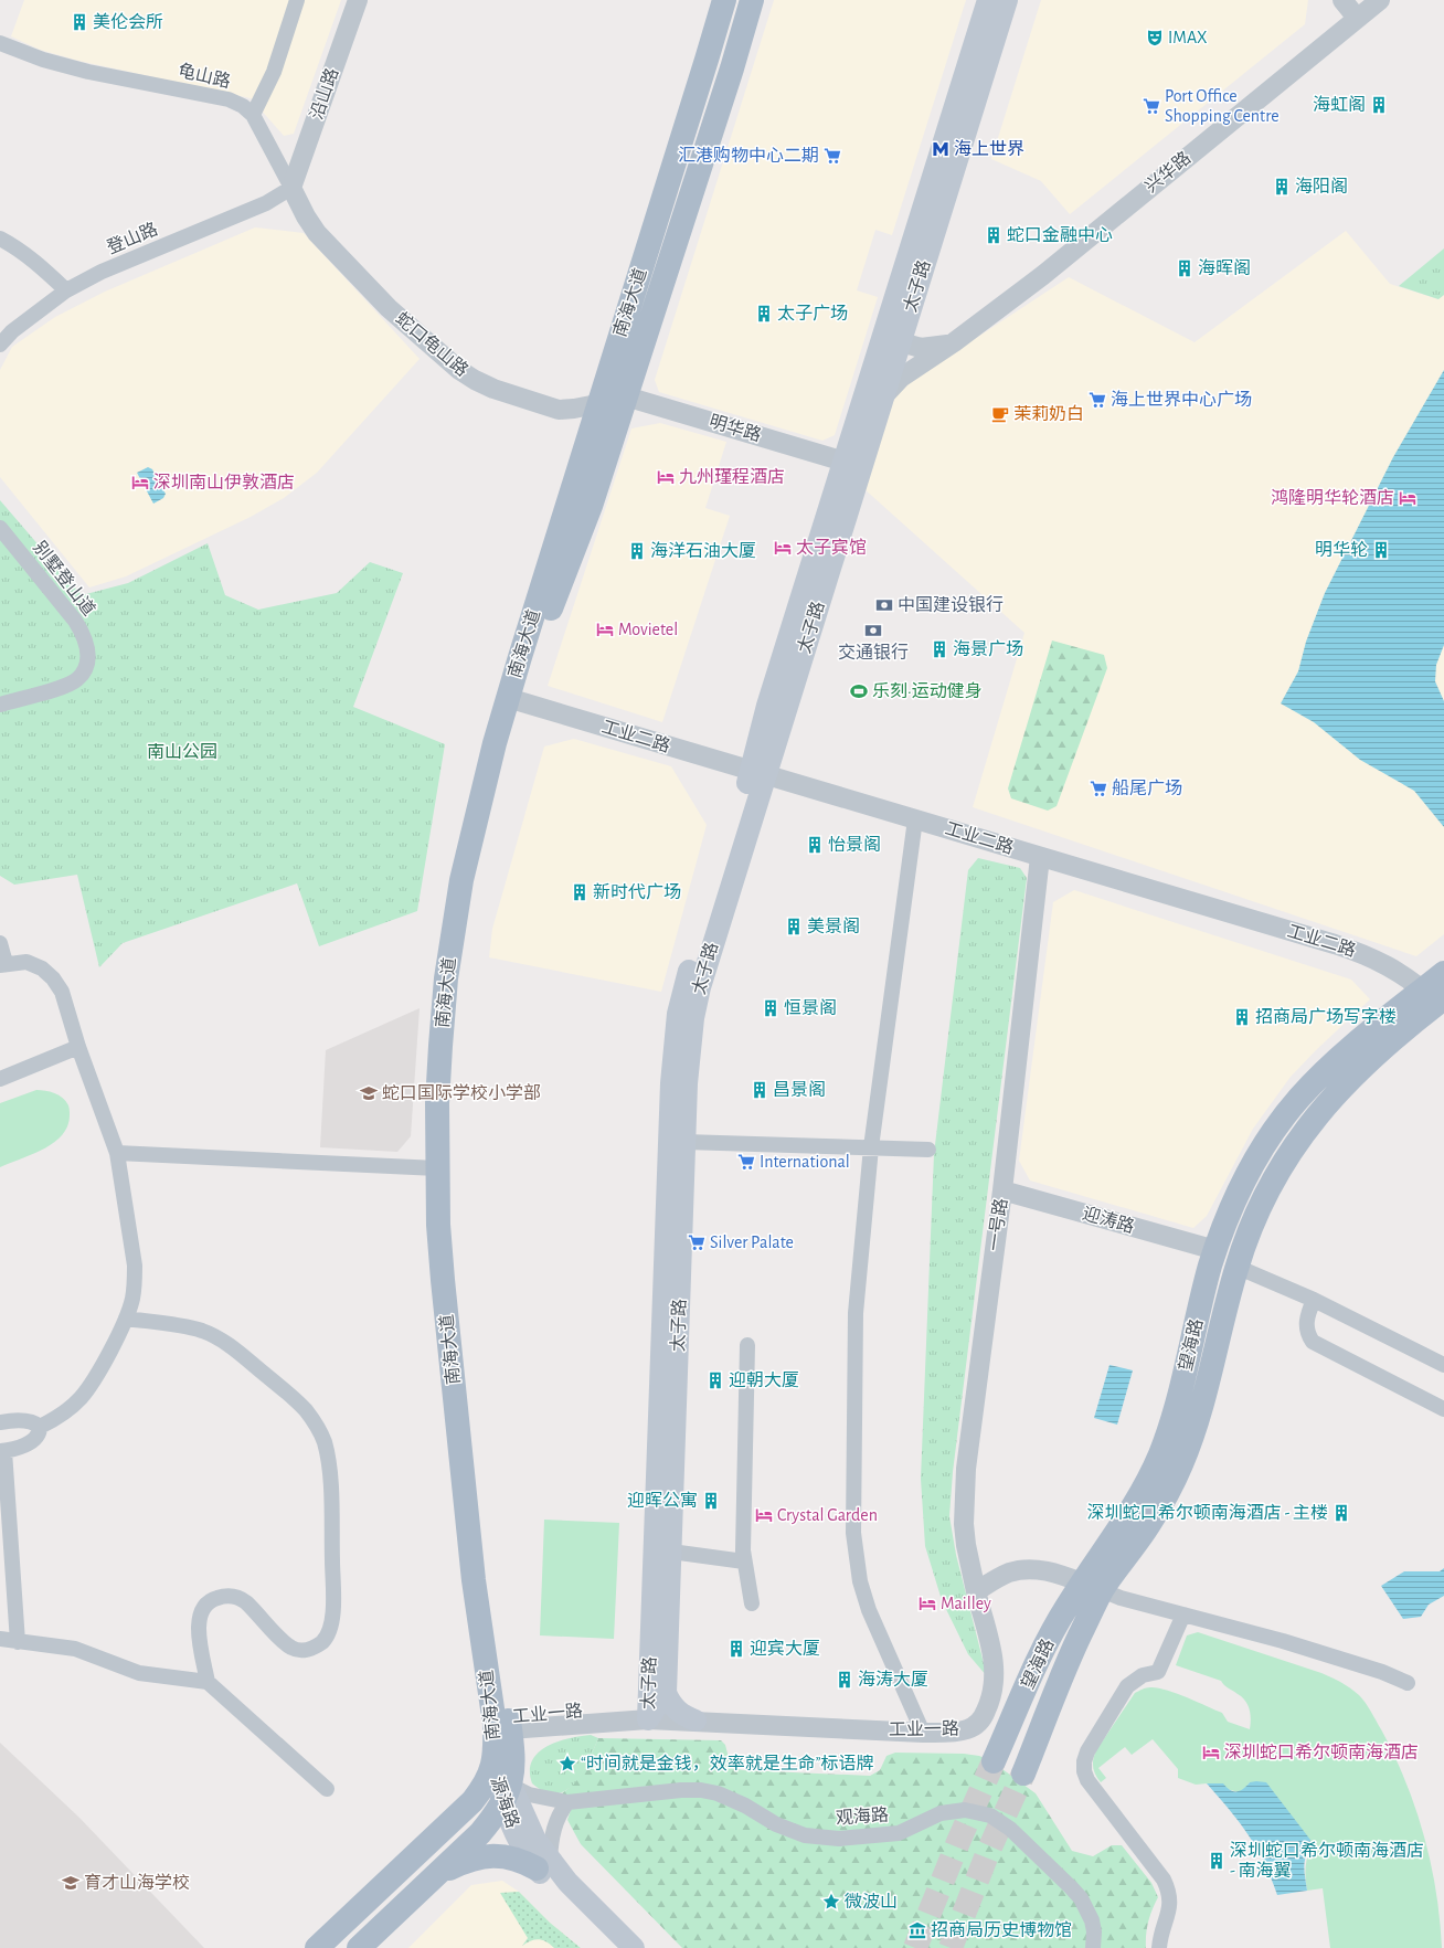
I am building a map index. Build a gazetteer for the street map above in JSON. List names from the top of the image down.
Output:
{
  "streets": {
    "main road": [
      "太子路",
      "南海大道",
      "望海路",
      "源海路"
    ],
    "street": [
      "龟山路",
      "沿山路",
      "兴华路",
      "登山路",
      "蛇口龟山路",
      "明华路",
      "别墅登山道",
      "工业二路",
      "迎涛路",
      "一号路",
      "工业一路",
      "观海路"
    ]
  },
  "crossings": [
    ["龟山路", "沿山路"],
    ["龟山路", "登山路"],
    ["龟山路", "蛇口龟山路"],
    ["沿山路", "登山路"],
    ["沿山路", "蛇口龟山路"],
    ["兴华路", "太子路"],
    ["登山路", "蛇口龟山路"],
    ["太子路", "明华路"],
    ["太子路", "工业二路"],
    ["南海大道", "蛇口龟山路"],
    ["南海大道", "明华路"],
    ["南海大道", "工业二路"],
    ["南海大道", "工业一路"],
    ["南海大道", "源海路"],
    ["南海大道", "观海路"],
    ["蛇口龟山路", "明华路"],
    ["工业二路", "一号路"],
    ["工业二路", "望海路"],
    ["迎涛路", "一号路"],
    ["迎涛路", "望海路"],
    ["一号路", "工业一路"],
    ["源海路", "观海路"]
  ],
  "parks": ["南山公园"],
  "places": {
    "building": [
      "美伦会所",
      "海虹阁",
      "海阳阁",
      "蛇口金融中心",
      "海晖阁",
      "太子广场",
      "明华轮",
      "海洋石油大厦",
      "海景广场",
      "怡景阁",
      "新时代广场",
      "美景阁",
      "恒景阁",
      "招商局广场写字楼",
      "昌景阁",
      "迎朝大厦",
      "迎晖公寓",
      "深圳蛇口希尔顿南海酒店 - 主楼",
      "迎宾大厦",
      "海涛大厦",
      "深圳蛇口希尔顿南海酒店 - 南海翼"
    ],
    "theatre": ["IMAX"],
    "supermarket": [
      "Port Office Shopping Centre",
      "汇港购物中心二期",
      "海上世界中心广场",
      "船尾广场",
      "International",
      "Silver Palate"
    ],
    "metro station": ["海上世界"],
    "cafe": ["茉莉奶白"],
    "hotel": [
      "九州瑾程酒店",
      "深圳南山伊敦酒店",
      "鸿隆明华轮酒店",
      "太子宾馆",
      "Movietel",
      "Crystal Garden",
      "Mailley",
      "深圳蛇口希尔顿南海酒店"
    ],
    "bank": ["中国建设银行", "交通银行"],
    "sports": ["乐刻·运动健身"],
    "school or university": ["蛇口国际学校小学部", "育才山海学校"],
    "place": ["“时间就是金钱，效率就是生命”标语牌", "微波山"],
    "museum": ["招商局历史博物馆"]
  }
}
